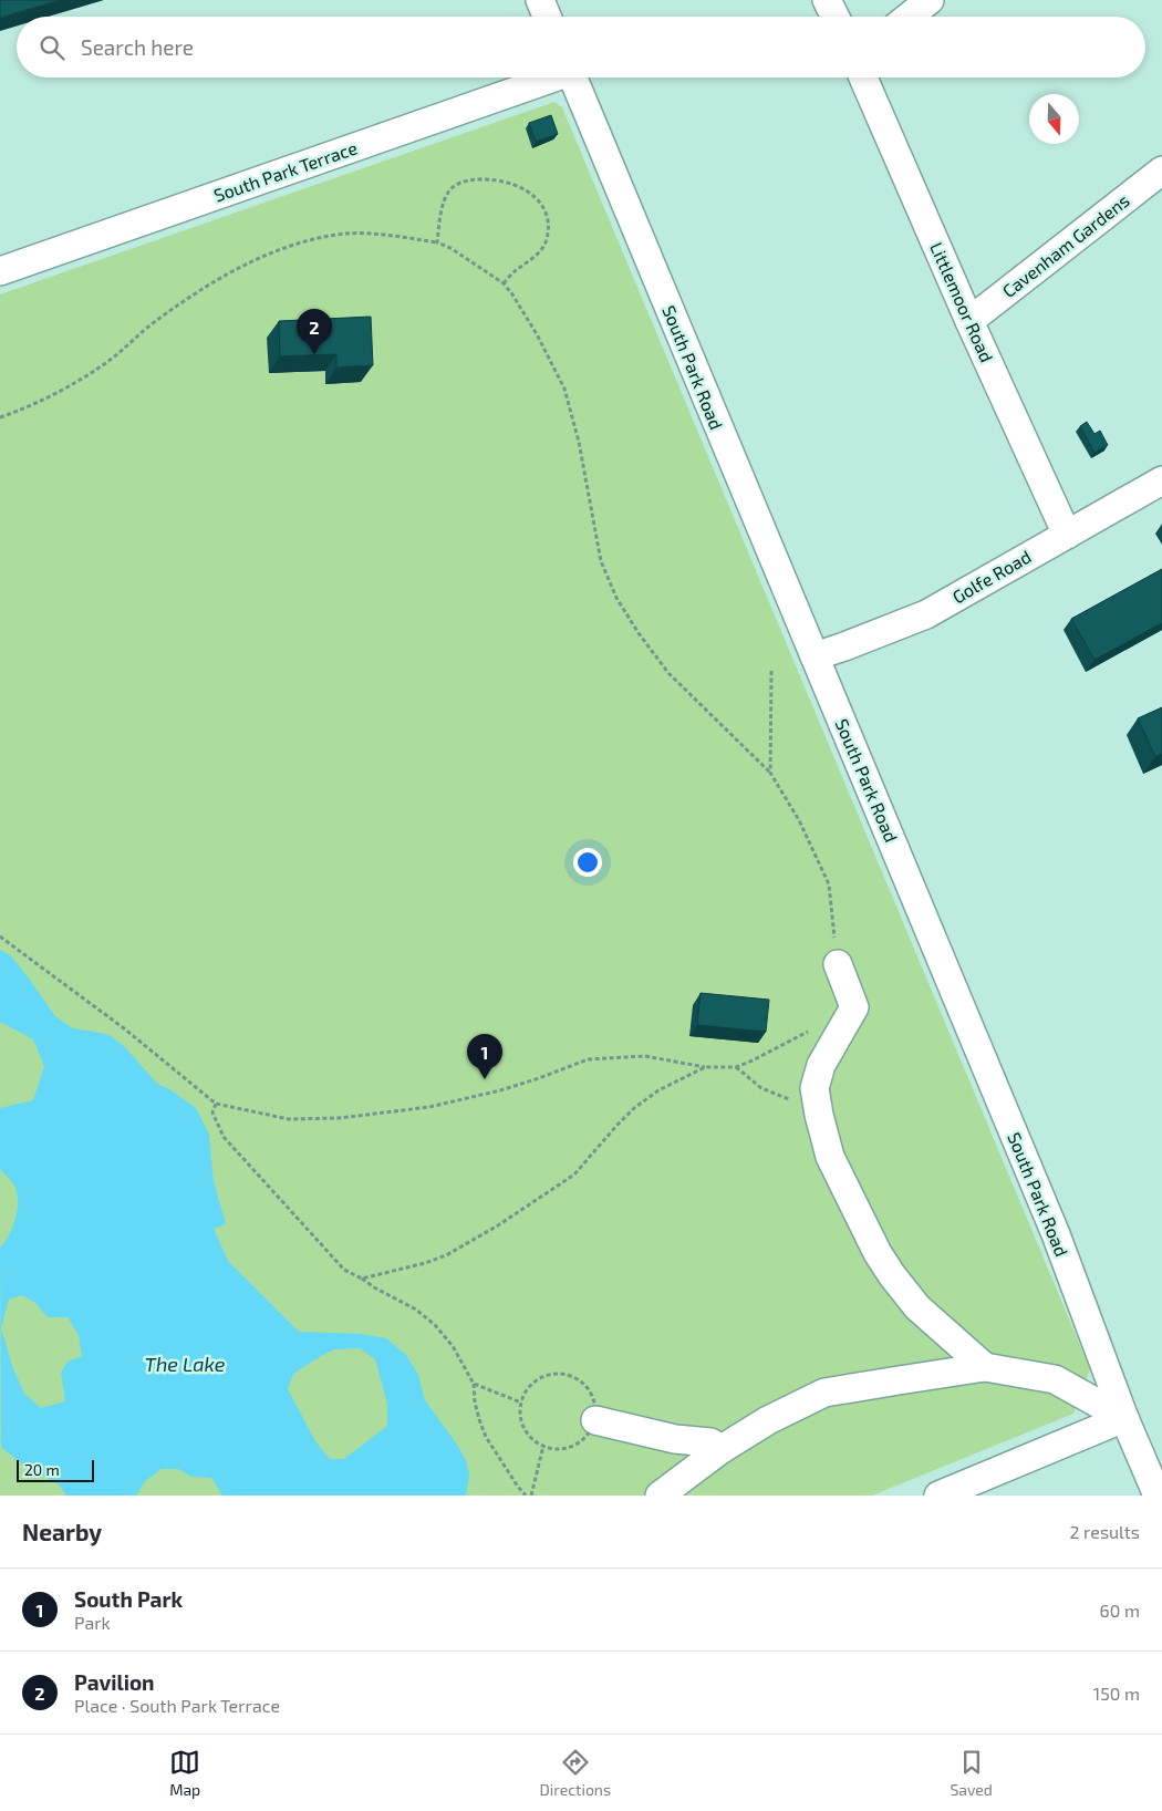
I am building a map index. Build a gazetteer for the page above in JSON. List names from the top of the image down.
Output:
{
  "streets": {
    "street": [
      "South Park Terrace",
      "Cavenham Gardens",
      "Littlemoor Road",
      "South Park Road",
      "Golfe Road"
    ]
  },
  "crossings": [
    ["Cavenham Gardens", "Littlemoor Road"],
    ["Littlemoor Road", "Golfe Road"],
    ["South Park Road", "Golfe Road"]
  ],
  "water": ["The Lake"],
  "scale_bar": "20 m",
  "north": "bottom",
  "page": {
    "search": "Search here",
    "pins": ["2", "1"],
    "scale": "20 m",
    "heading": ["Nearby", "2 results"],
    "list": [
      {
        "mark": "1",
        "name": "South Park",
        "note": "Park",
        "value": "60 m"
      },
      {
        "mark": "2",
        "name": "Pavilion",
        "note": "Place · South Park Terrace",
        "value": "150 m"
      }
    ],
    "nav": ["Map", "Directions", "Saved"]
  }
}
